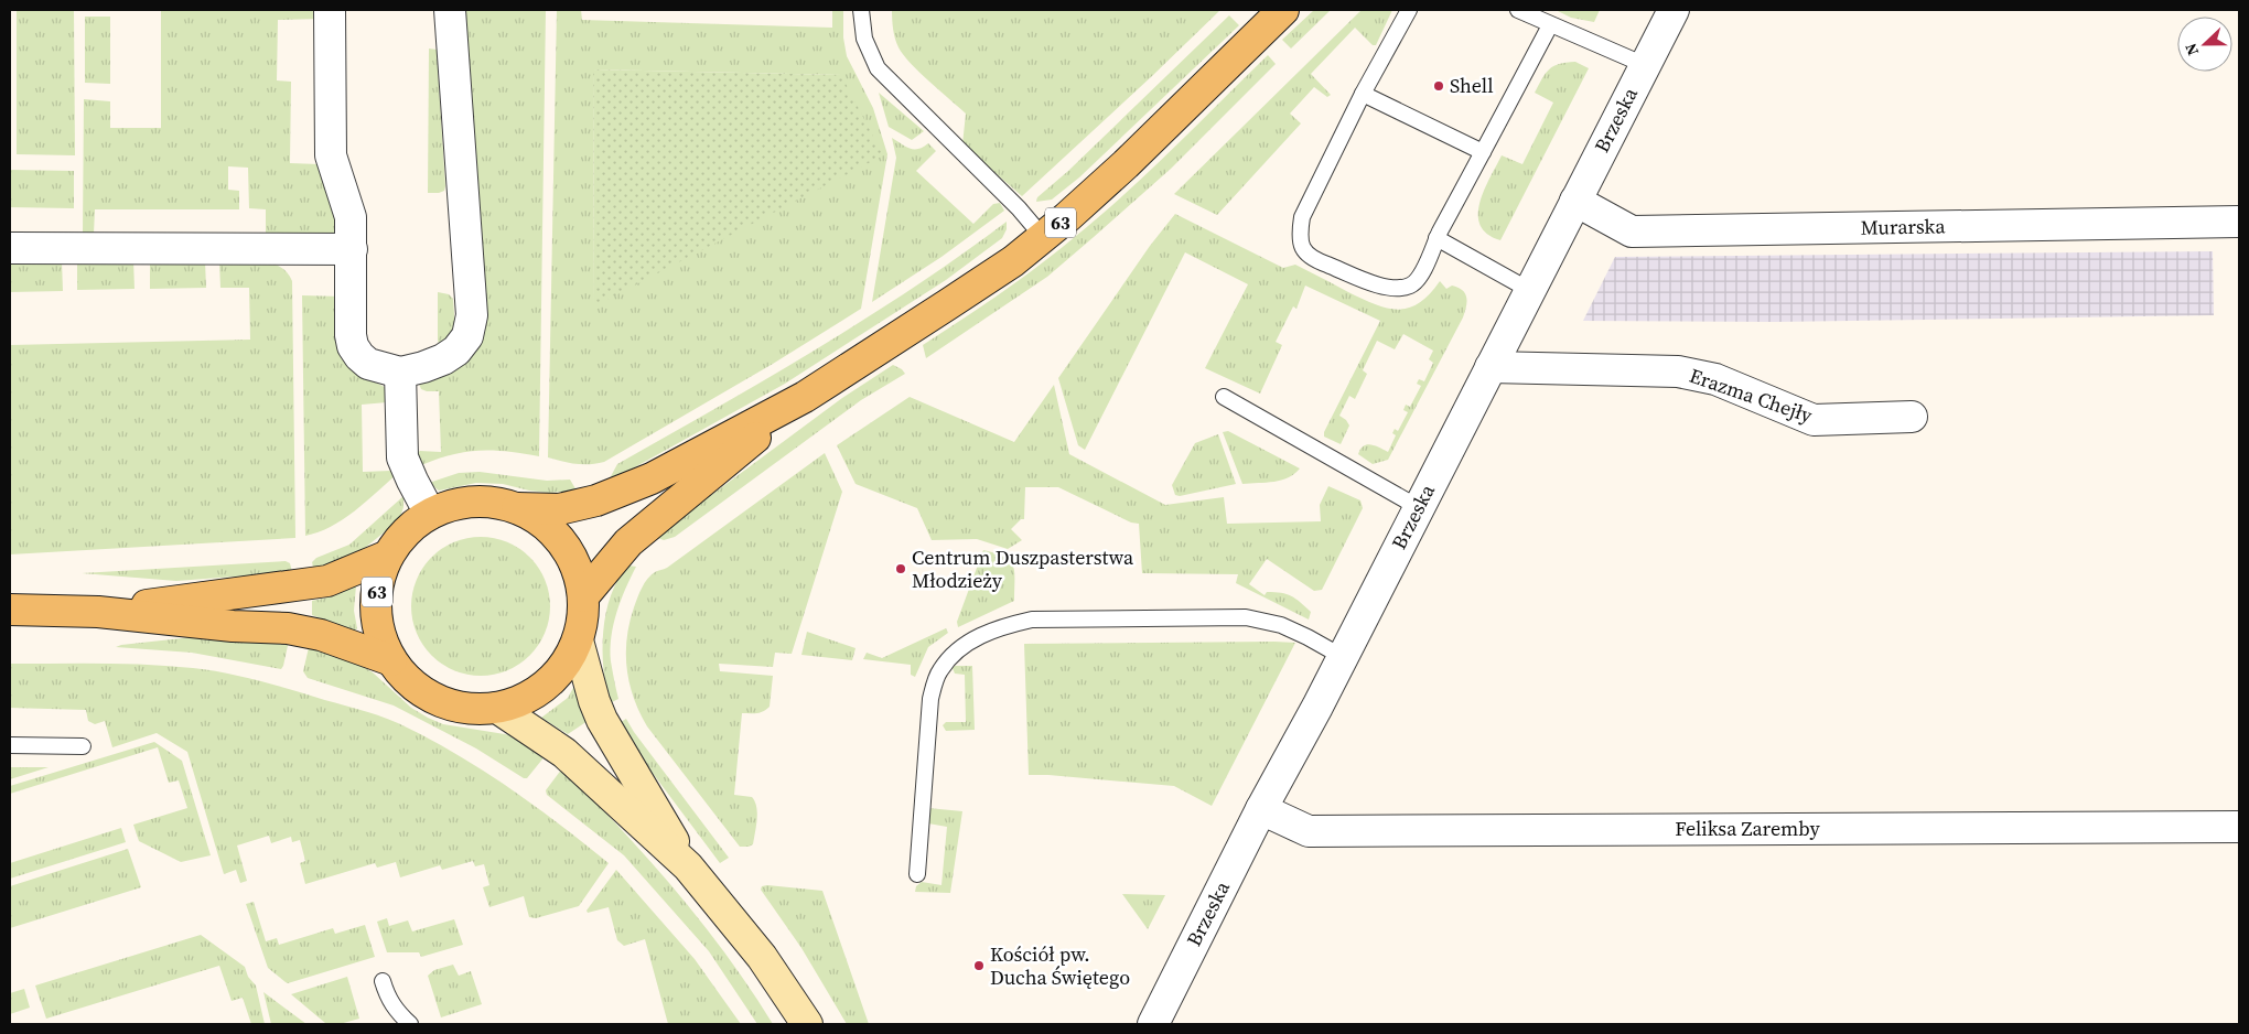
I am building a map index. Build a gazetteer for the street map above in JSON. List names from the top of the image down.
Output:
{
  "streets": {
    "main road": ["63"],
    "street": [
      "Brzeska",
      "Murarska",
      "Erazma Chejły",
      "Feliksa Zaremby"
    ]
  },
  "crossings": [
    ["Brzeska", "Murarska"],
    ["Brzeska", "Erazma Chejły"],
    ["Brzeska", "Feliksa Zaremby"]
  ],
  "places": ["Shell", "Centrum Duszpasterstwa Młodzieży", "Kościół pw. Ducha Świętego"],
  "north": "left"
}
